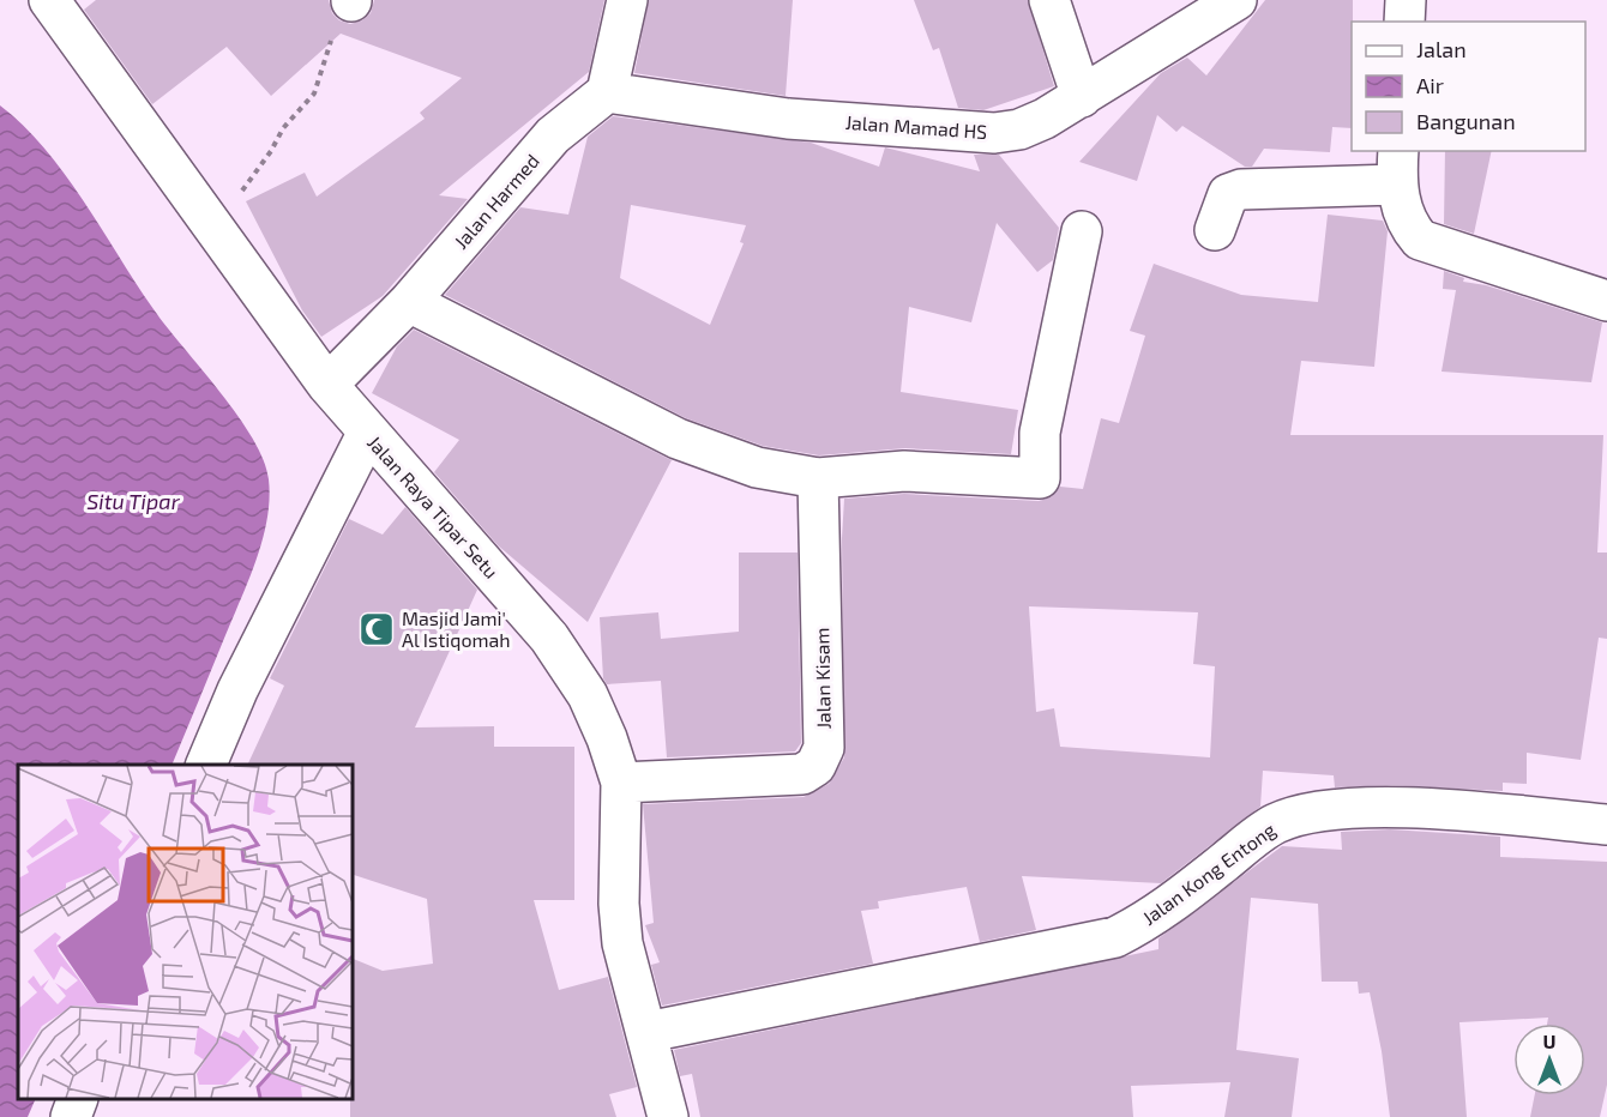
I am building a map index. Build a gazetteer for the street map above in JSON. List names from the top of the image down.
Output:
{
  "streets": {
    "street": [
      "Jalan Mamad HS",
      "Jalan Harmed",
      "Jalan Raya Tipar Setu",
      "Jalan Kisam",
      "Jalan Kong Entong"
    ]
  },
  "crossings": [
    ["Jalan Mamad HS", "Jalan Harmed"],
    ["Jalan Harmed", "Jalan Raya Tipar Setu"],
    ["Jalan Raya Tipar Setu", "Jalan Kisam"],
    ["Jalan Raya Tipar Setu", "Jalan Kong Entong"]
  ],
  "water": ["Situ Tipar"],
  "places": {
    "mosque": ["Masjid Jami' Al Istiqomah"]
  },
  "legend": ["Jalan", "Air", "Bangunan"],
  "north": "top"
}
